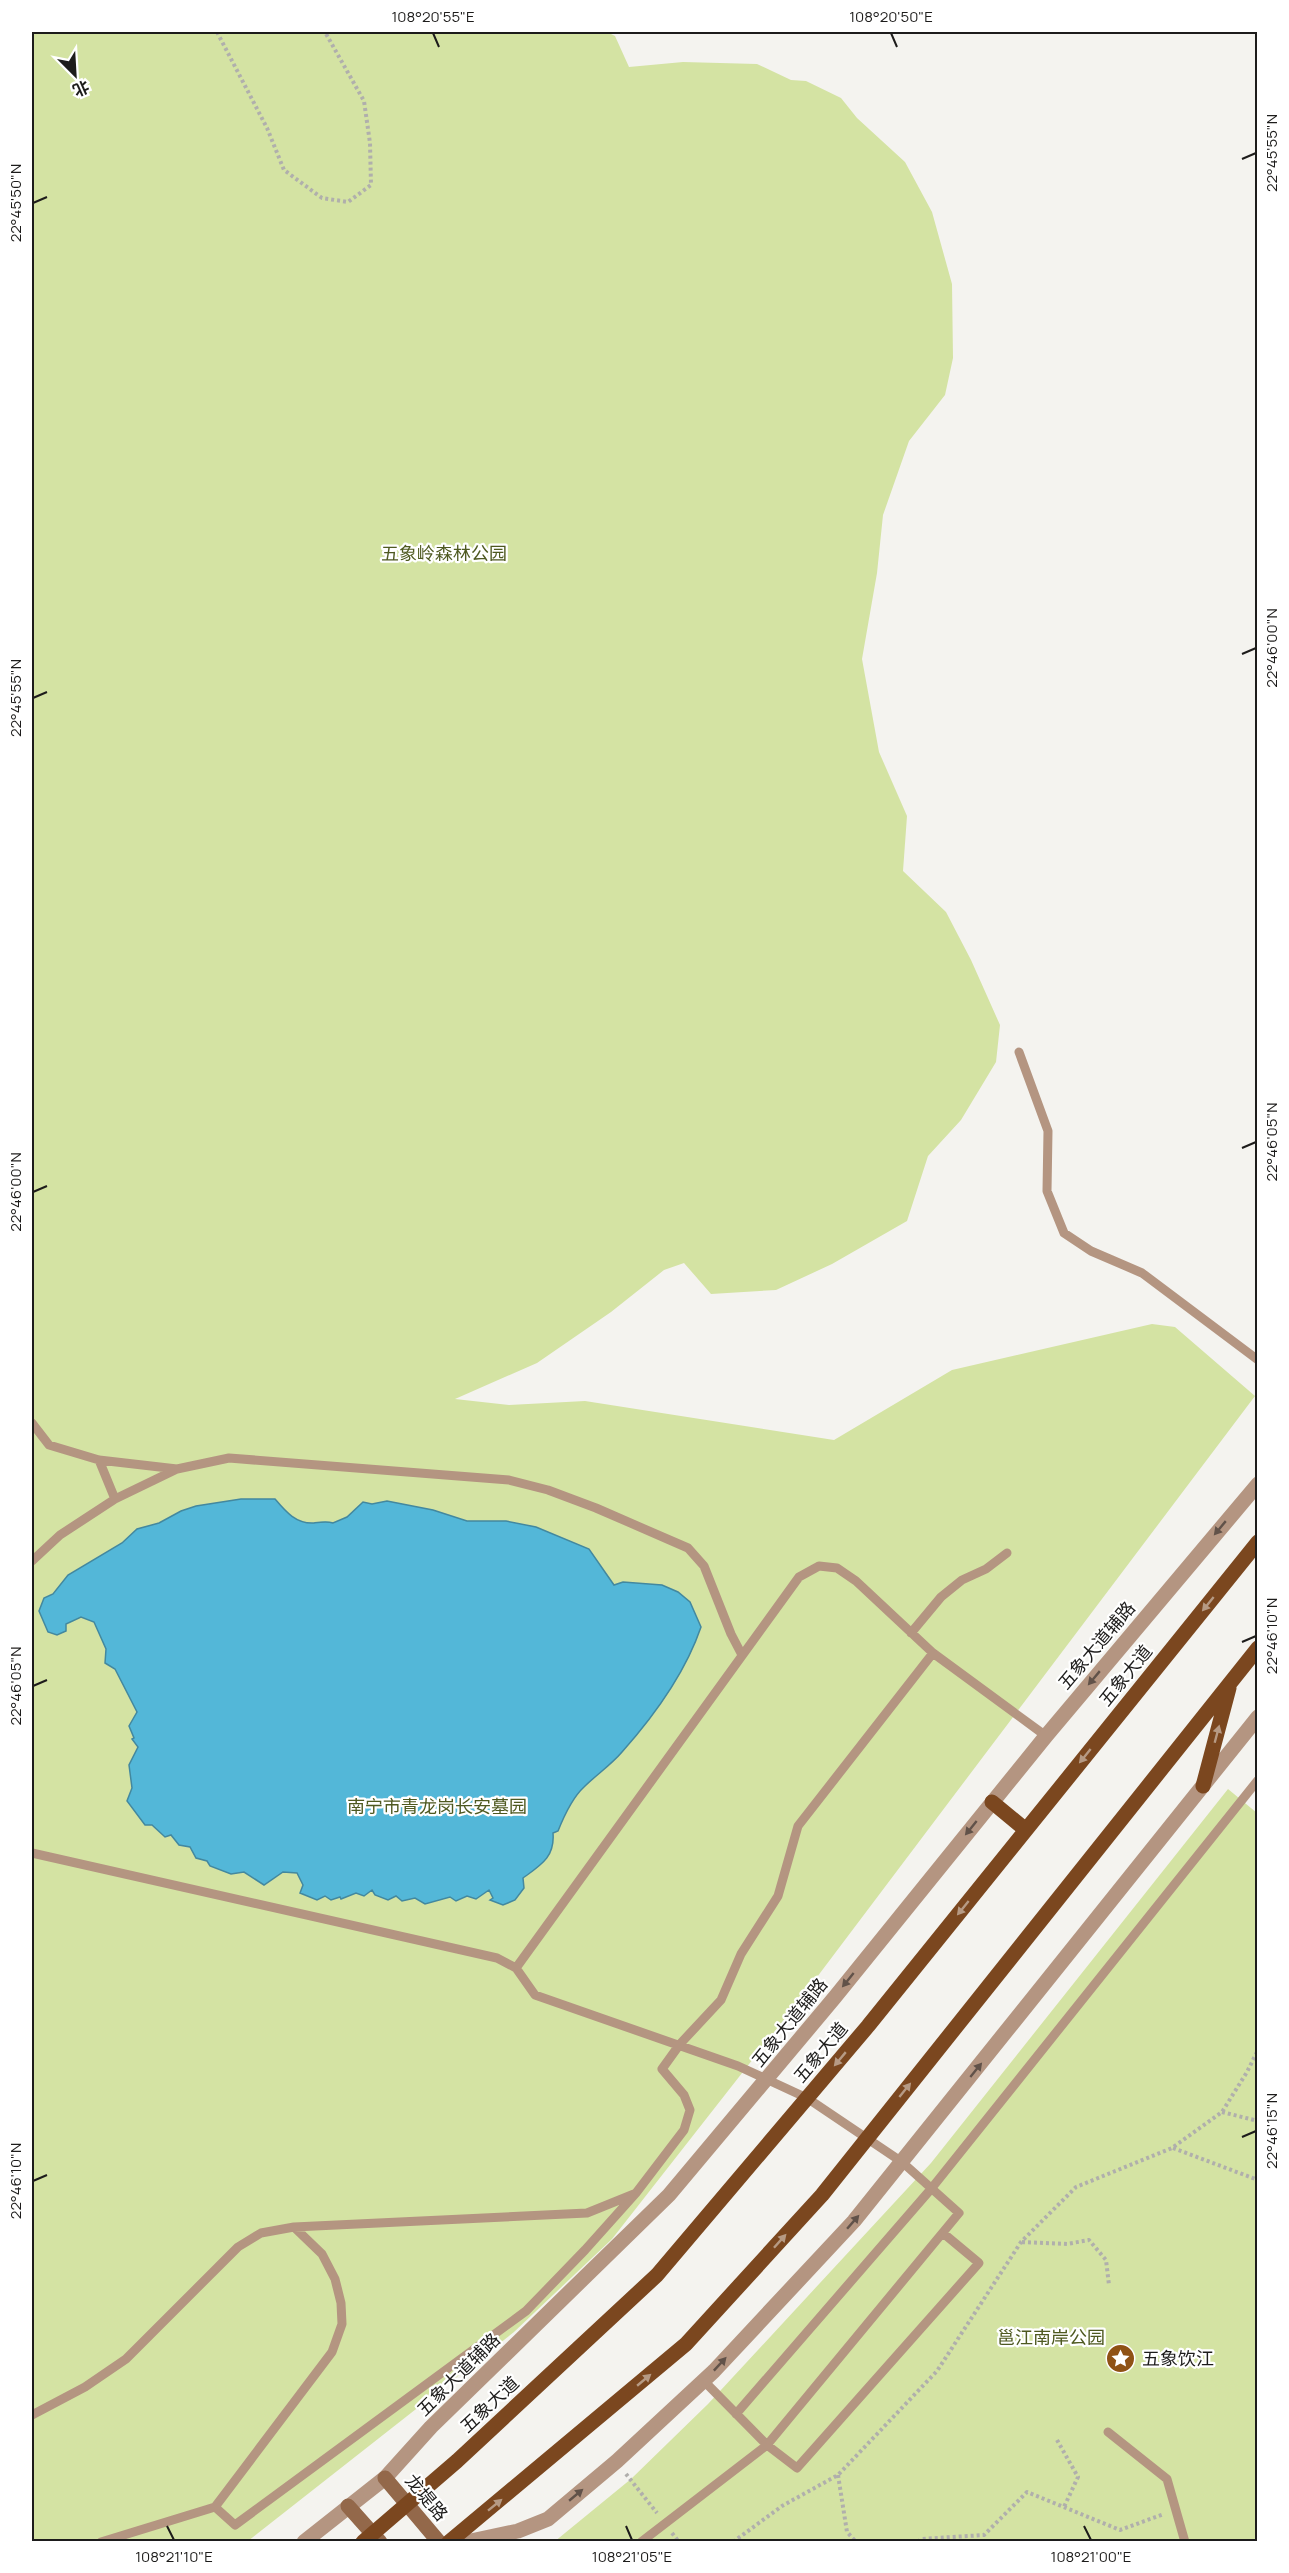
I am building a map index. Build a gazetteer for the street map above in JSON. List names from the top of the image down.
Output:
{
  "streets": {
    "main road": ["五象大道", "龙堤路"],
    "street": ["五象大道辅路"]
  },
  "crossings": [
    ["五象大道辅路", "龙堤路"],
    ["五象大道", "龙堤路"]
  ],
  "one_way": ["五象大道辅路"],
  "parks": ["五象岭森林公园", "南宁市青龙岗长安墓园", "邕江南岸公园"],
  "places": {
    "place": ["五象饮江"]
  },
  "north": "bottom right",
  "coordinates": [
    "108°20'55\"E",
    "108°20'50\"E",
    "22°45'55\"N",
    "22°45'50\"N",
    "22°46'00\"N",
    "22°46'05\"N",
    "22°46'10\"N",
    "22°46'15\"N",
    "108°21'10\"E",
    "108°21'05\"E",
    "108°21'00\"E"
  ]
}
